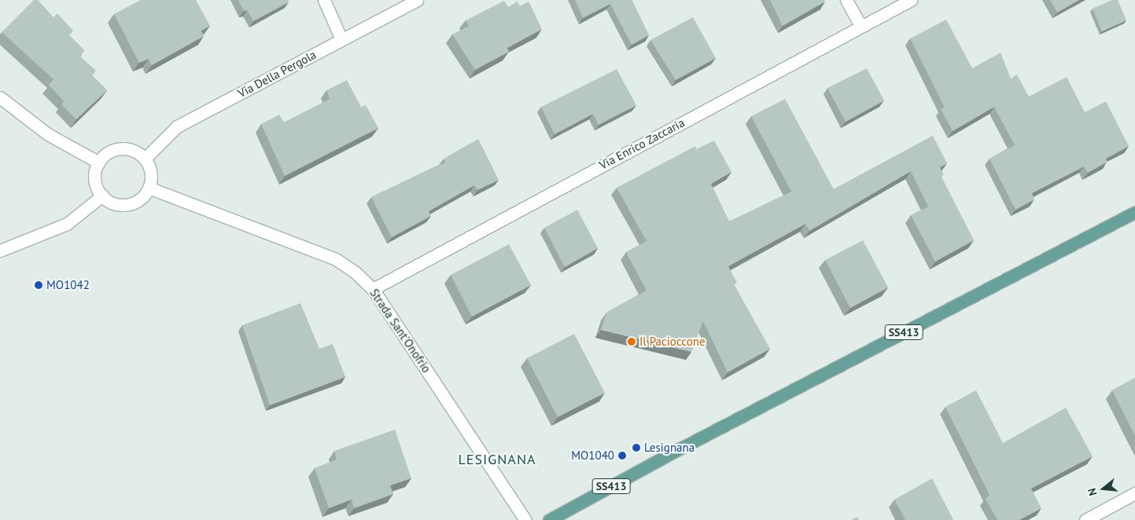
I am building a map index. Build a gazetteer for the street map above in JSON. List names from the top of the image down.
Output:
{
  "streets": {
    "main road": ["SS413"],
    "street": ["Via Della Pergola", "Via Enrico Zaccaria", "Strada Sant'Onofrio"]
  },
  "crossings": [
    ["Via Della Pergola", "Strada Sant'Onofrio"],
    ["Via Enrico Zaccaria", "Strada Sant'Onofrio"]
  ],
  "districts": ["LESIGNANA"],
  "places": [
    "MO1042",
    "Il Pacioccone",
    "Lesignana",
    "MO1040"
  ],
  "north": "left"
}
